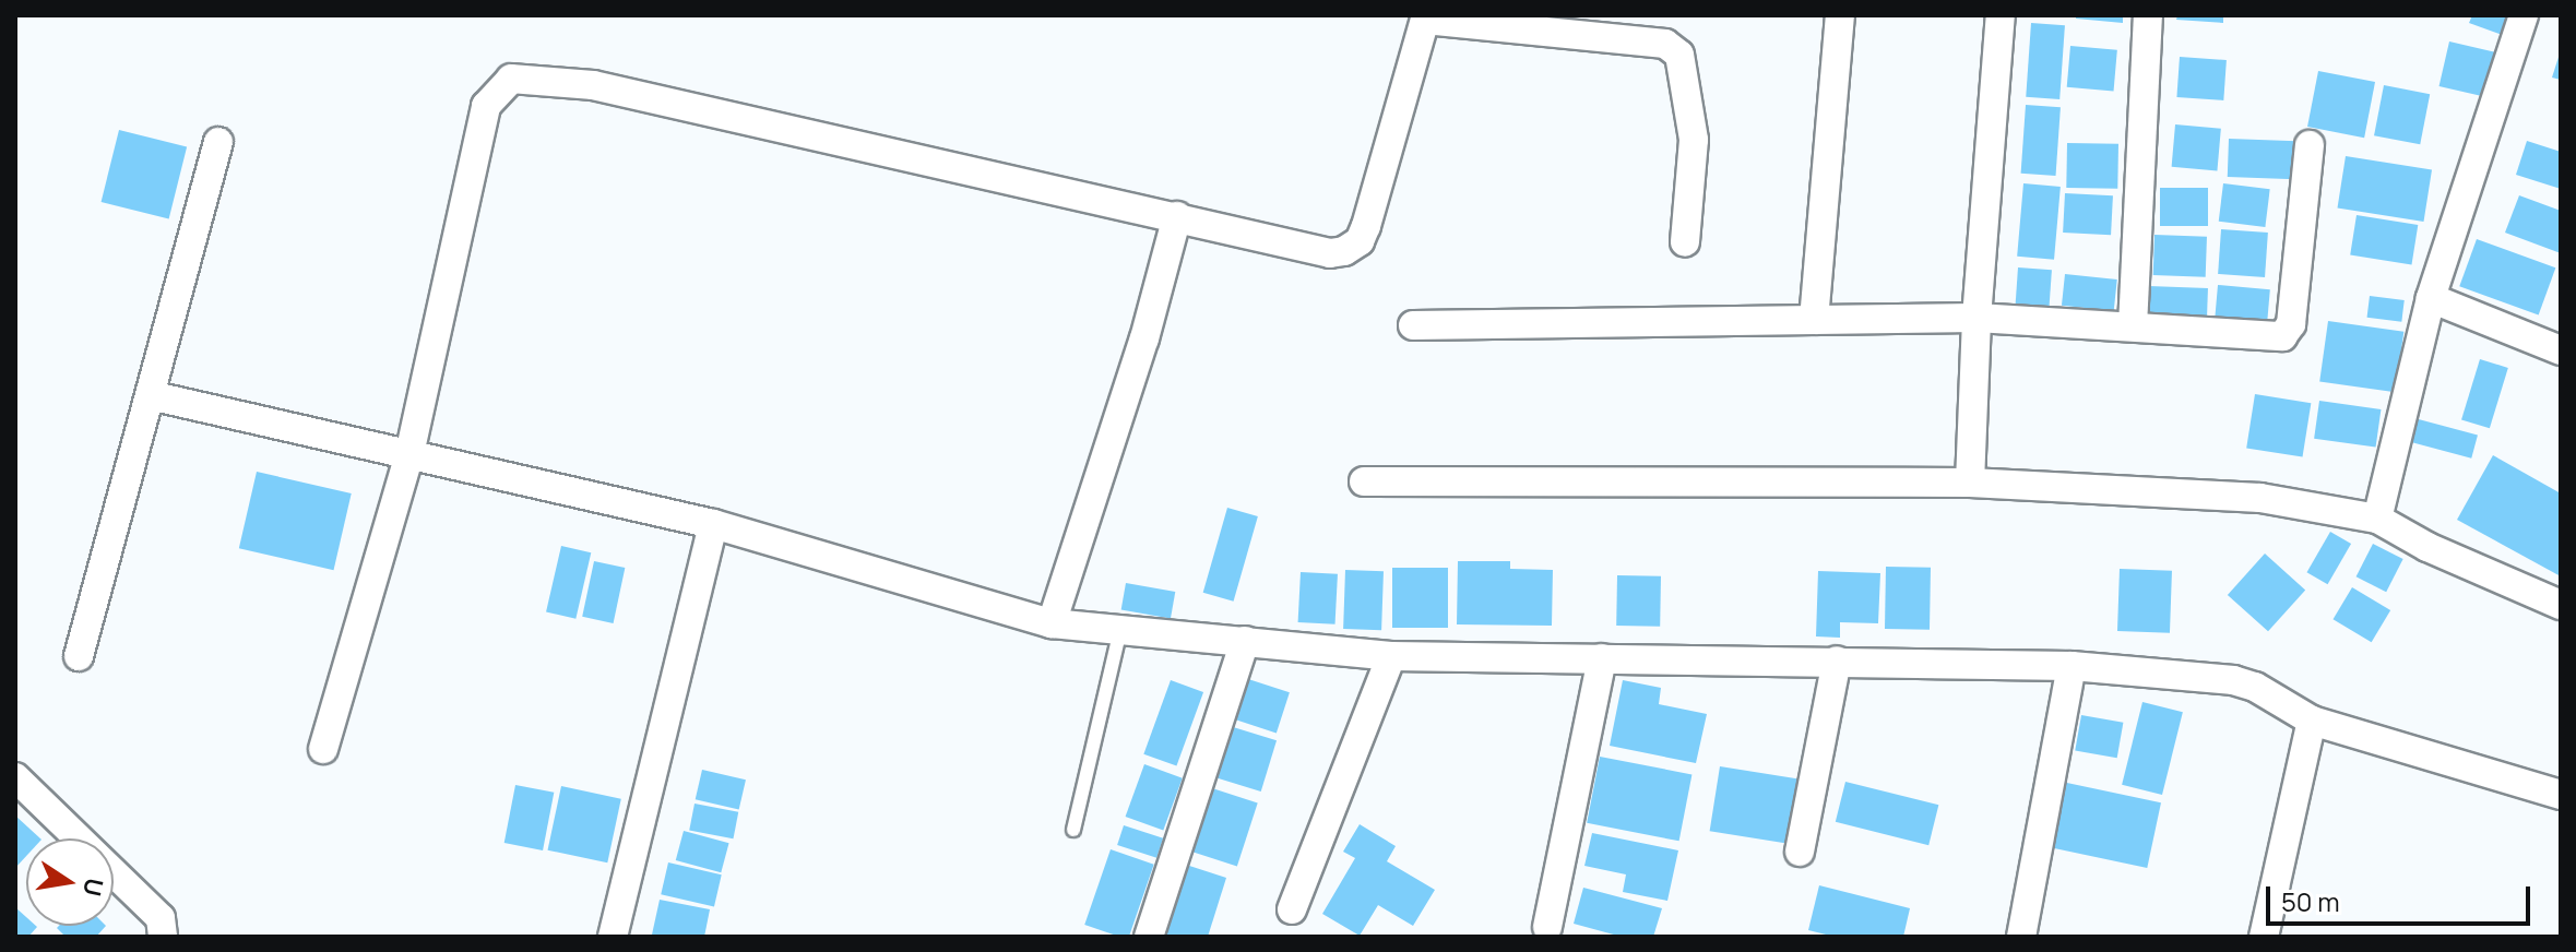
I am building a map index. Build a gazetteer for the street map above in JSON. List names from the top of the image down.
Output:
{
  "scale_bar": "50 m",
  "north": "right"
}
